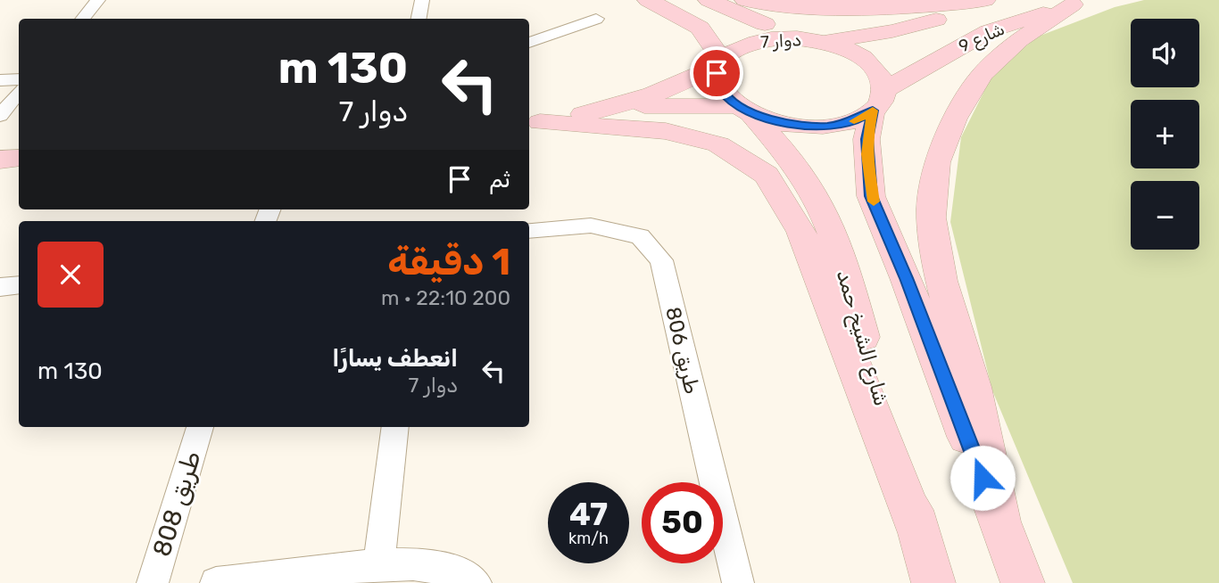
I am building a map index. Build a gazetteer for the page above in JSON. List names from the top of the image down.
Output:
{
  "streets": {
    "main road": ["شارع 9", "دوار 7", "شارع الشيخ حمد"],
    "street": ["طريق 806", "طريق 808"]
  },
  "crossings": [
    ["شارع 9", "دوار 7"]
  ],
  "page": {
    "map_buttons": ["+", "−"],
    "turn": ["130 m", "دوار 7"],
    "then": "ثم",
    "heading": ["1 دقيقة", "200 m · 22:10"],
    "list": [
      {
        "name": "انعطف يسارًا",
        "note": "دوار 7",
        "value": "130 m"
      }
    ],
    "speed": "47 km/h",
    "limit": "50"
  }
}
